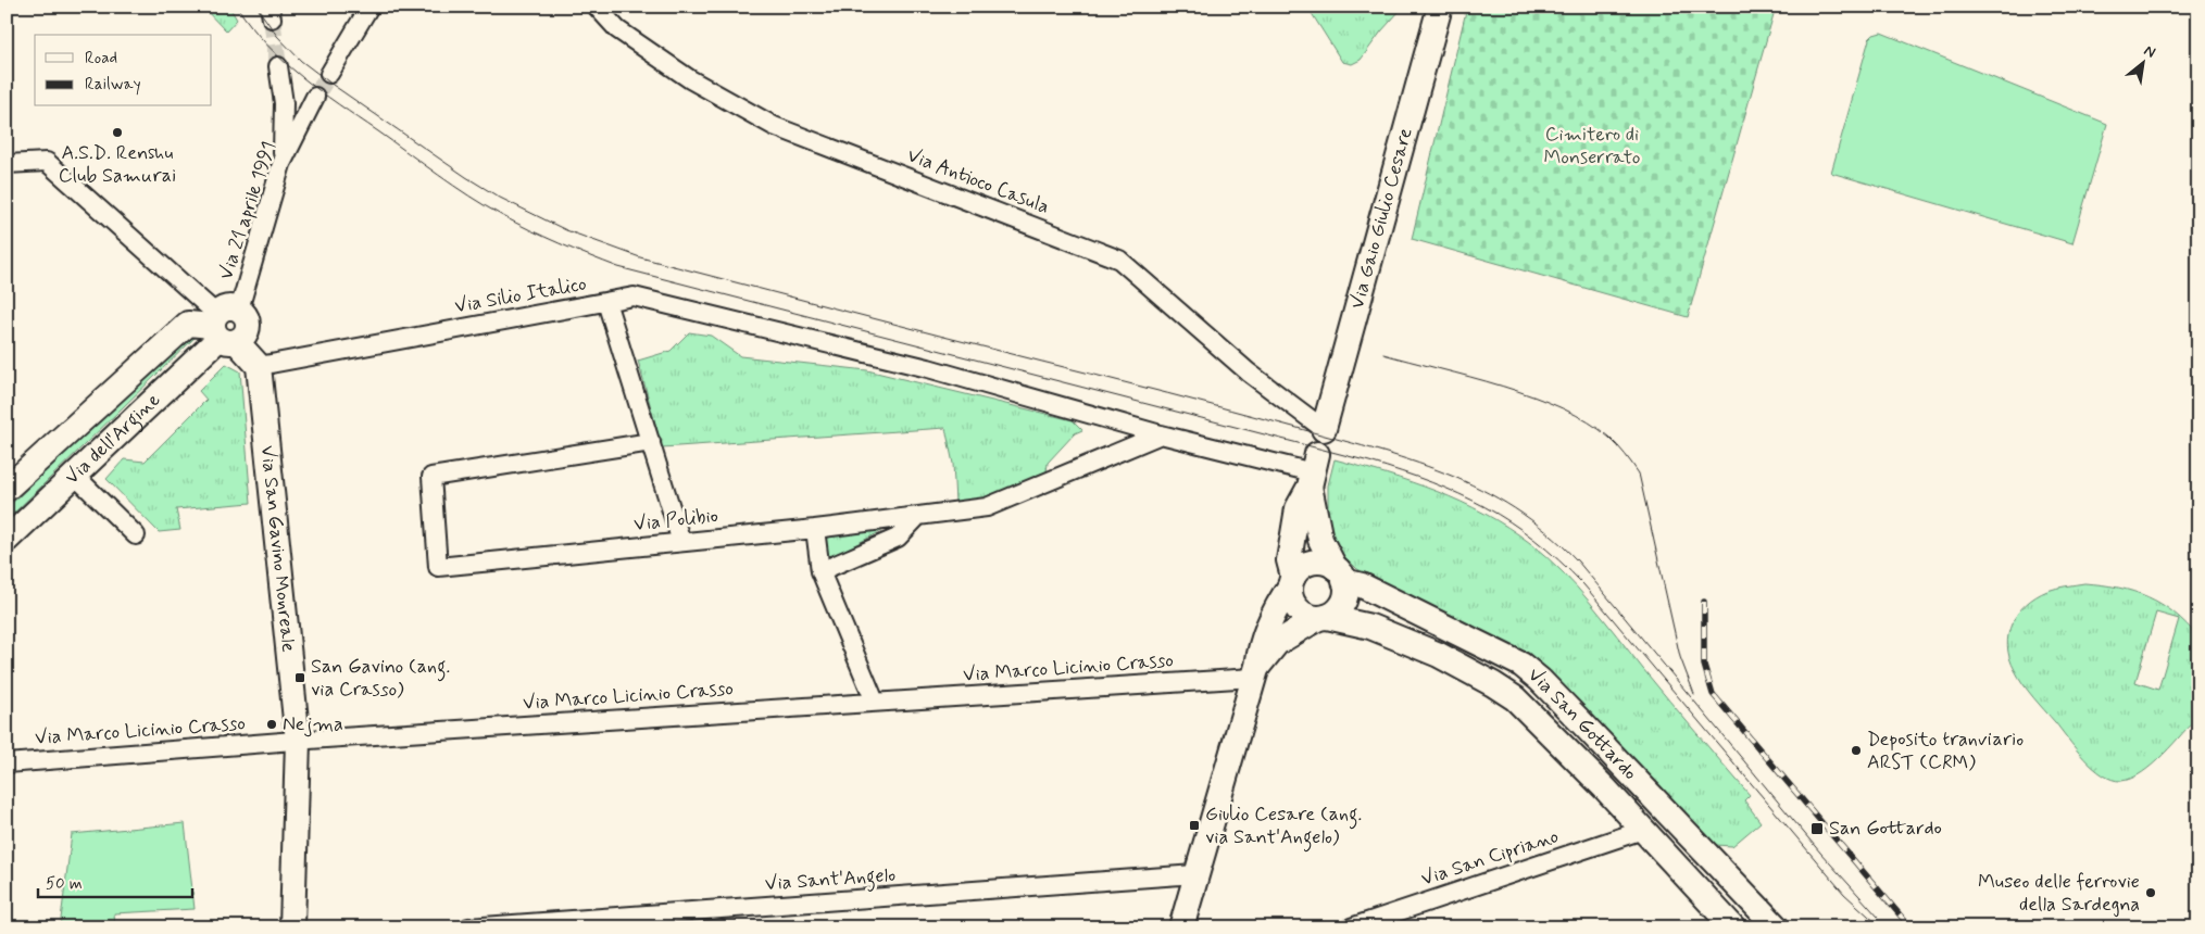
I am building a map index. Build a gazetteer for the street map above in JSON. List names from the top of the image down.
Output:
{
  "streets": {
    "main road": [
      "Via Gaio Giulio Cesare",
      "Via dell'Argine",
      "Via San Gavino Monreale",
      "Via San Gottardo"
    ],
    "street": [
      "Via Antioco Casula",
      "Via 21 aprile 1991",
      "Via Silio Italico",
      "Via Polibio",
      "Via Marco Licinio Crasso",
      "Via San Cipriano",
      "Via Sant'Angelo"
    ]
  },
  "crossings": [
    ["Via Antioco Casula", "Via Gaio Giulio Cesare"],
    ["Via 21 aprile 1991", "Via dell'Argine"],
    ["Via Silio Italico", "Via Polibio"],
    ["Via Silio Italico", "Via San Gavino Monreale"],
    ["Via San Gavino Monreale", "Via Marco Licinio Crasso"],
    ["Via San Gottardo", "Via San Cipriano"]
  ],
  "parks": ["Cimitero di Monserrato"],
  "places": {
    "other": [
      "A.S.D. Renshu Club Samurai",
      "Nejma",
      "Deposito tranviario ARST (CRM)",
      "Museo delle ferrovie della Sardegna"
    ],
    "transit": ["San Gavino (ang. via Crasso)", "Giulio Cesare (ang. via Sant'Angelo)", "San Gottardo"]
  },
  "legend": ["Road", "Railway"],
  "scale_bar": "50 m",
  "north": "top right"
}
